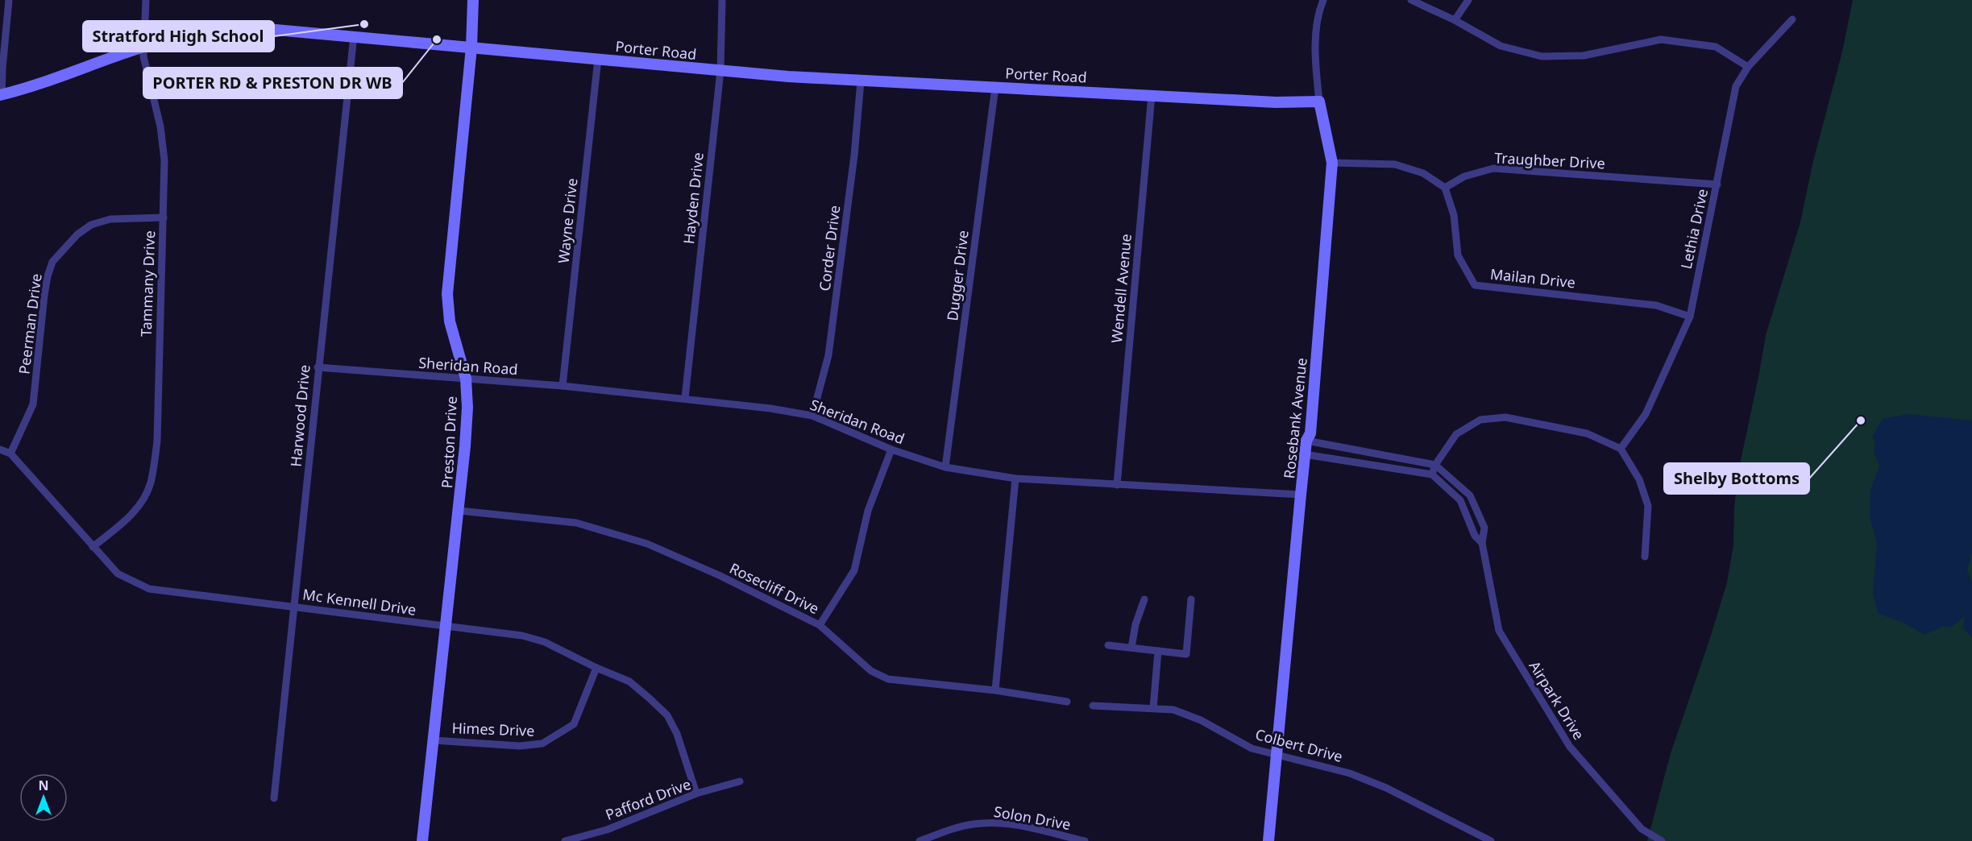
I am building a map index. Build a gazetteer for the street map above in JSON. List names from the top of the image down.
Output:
{
  "streets": {
    "street": [
      "Porter Road",
      "Traughber Drive",
      "Hayden Drive",
      "Wayne Drive",
      "Lethia Drive",
      "Corder Drive",
      "Dugger Drive",
      "Mailan Drive",
      "Tammany Drive",
      "Wendell Avenue",
      "Peerman Drive",
      "Sheridan Road",
      "Harwood Drive",
      "Rosebank Avenue",
      "Preston Drive",
      "Rosecliff Drive",
      "Mc Kennell Drive",
      "Airpark Drive",
      "Himes Drive",
      "Colbert Drive",
      "Pafford Drive",
      "Solon Drive"
    ]
  },
  "crossings": [
    ["Porter Road", "Hayden Drive"],
    ["Porter Road", "Wayne Drive"],
    ["Porter Road", "Corder Drive"],
    ["Porter Road", "Dugger Drive"],
    ["Porter Road", "Tammany Drive"],
    ["Porter Road", "Wendell Avenue"],
    ["Porter Road", "Harwood Drive"],
    ["Porter Road", "Rosebank Avenue"],
    ["Porter Road", "Preston Drive"],
    ["Traughber Drive", "Lethia Drive"],
    ["Traughber Drive", "Mailan Drive"],
    ["Hayden Drive", "Sheridan Road"],
    ["Wayne Drive", "Sheridan Road"],
    ["Lethia Drive", "Mailan Drive"],
    ["Corder Drive", "Sheridan Road"],
    ["Dugger Drive", "Sheridan Road"],
    ["Tammany Drive", "Peerman Drive"],
    ["Tammany Drive", "Mc Kennell Drive"],
    ["Wendell Avenue", "Sheridan Road"],
    ["Peerman Drive", "Mc Kennell Drive"],
    ["Sheridan Road", "Harwood Drive"],
    ["Sheridan Road", "Rosebank Avenue"],
    ["Sheridan Road", "Preston Drive"],
    ["Harwood Drive", "Mc Kennell Drive"],
    ["Rosebank Avenue", "Colbert Drive"],
    ["Preston Drive", "Rosecliff Drive"],
    ["Preston Drive", "Mc Kennell Drive"],
    ["Preston Drive", "Himes Drive"],
    ["Mc Kennell Drive", "Himes Drive"],
    ["Mc Kennell Drive", "Pafford Drive"]
  ],
  "places": ["Stratford High School", "PORTER RD & PRESTON DR WB", "Shelby Bottoms"],
  "north": "top"
}
